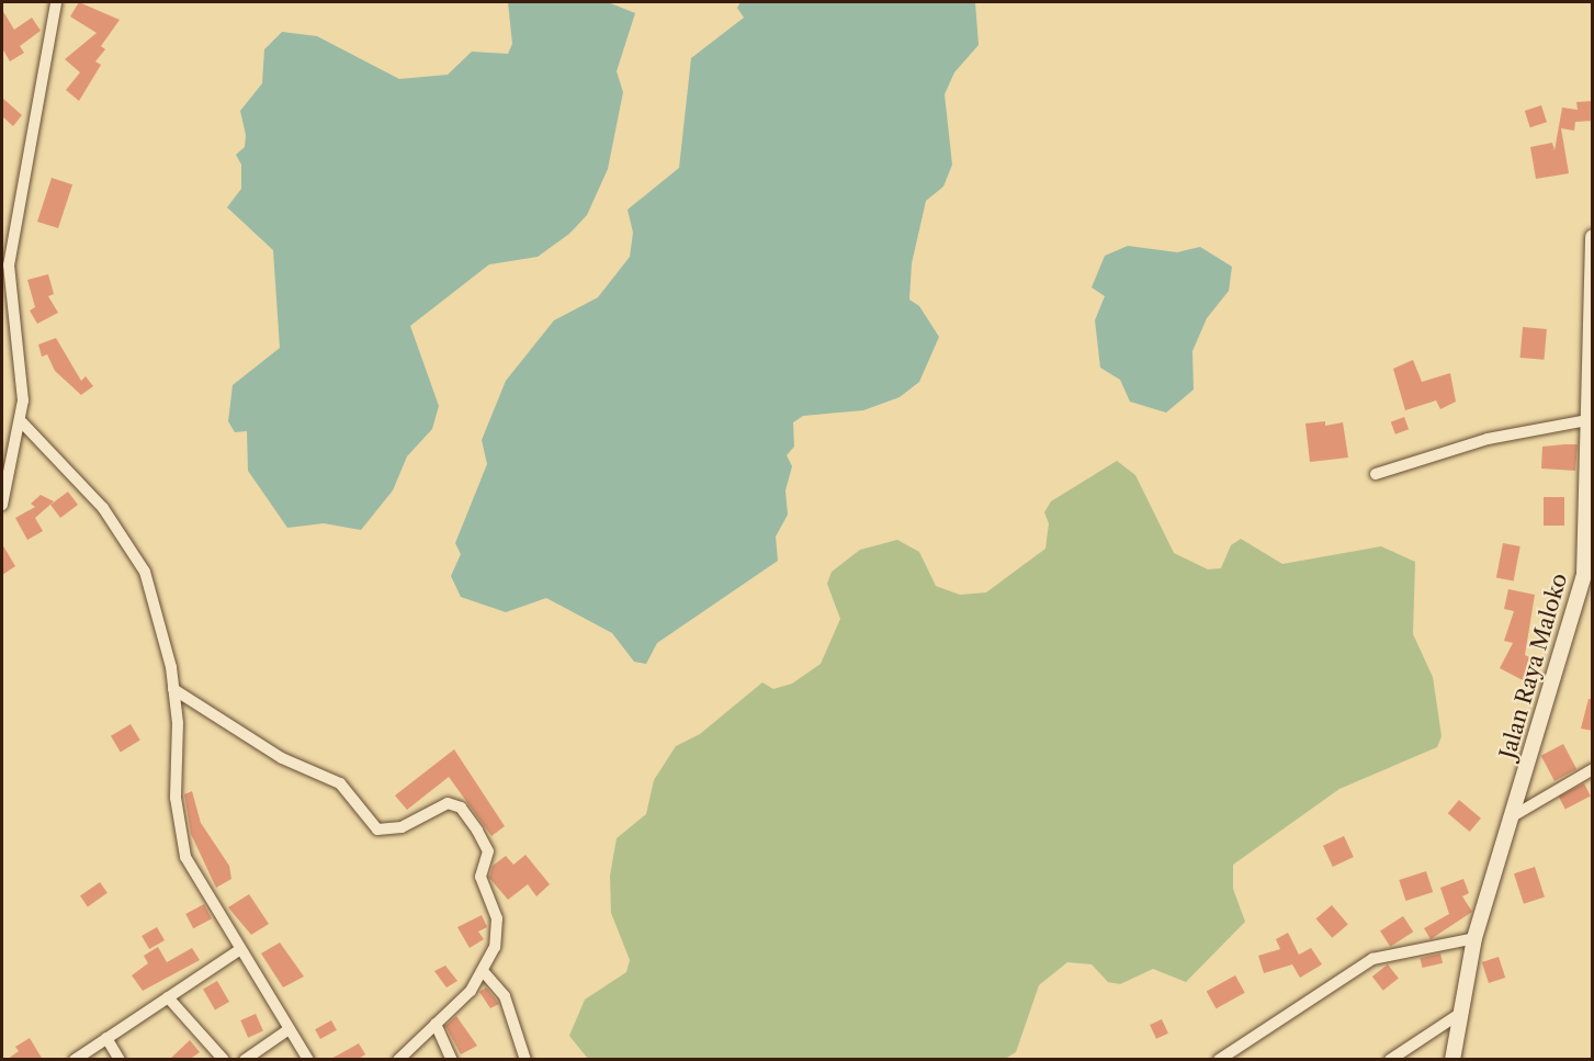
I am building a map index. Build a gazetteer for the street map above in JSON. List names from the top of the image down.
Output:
{
  "streets": {
    "street": ["Jalan Raya Maloko"]
  }
}
